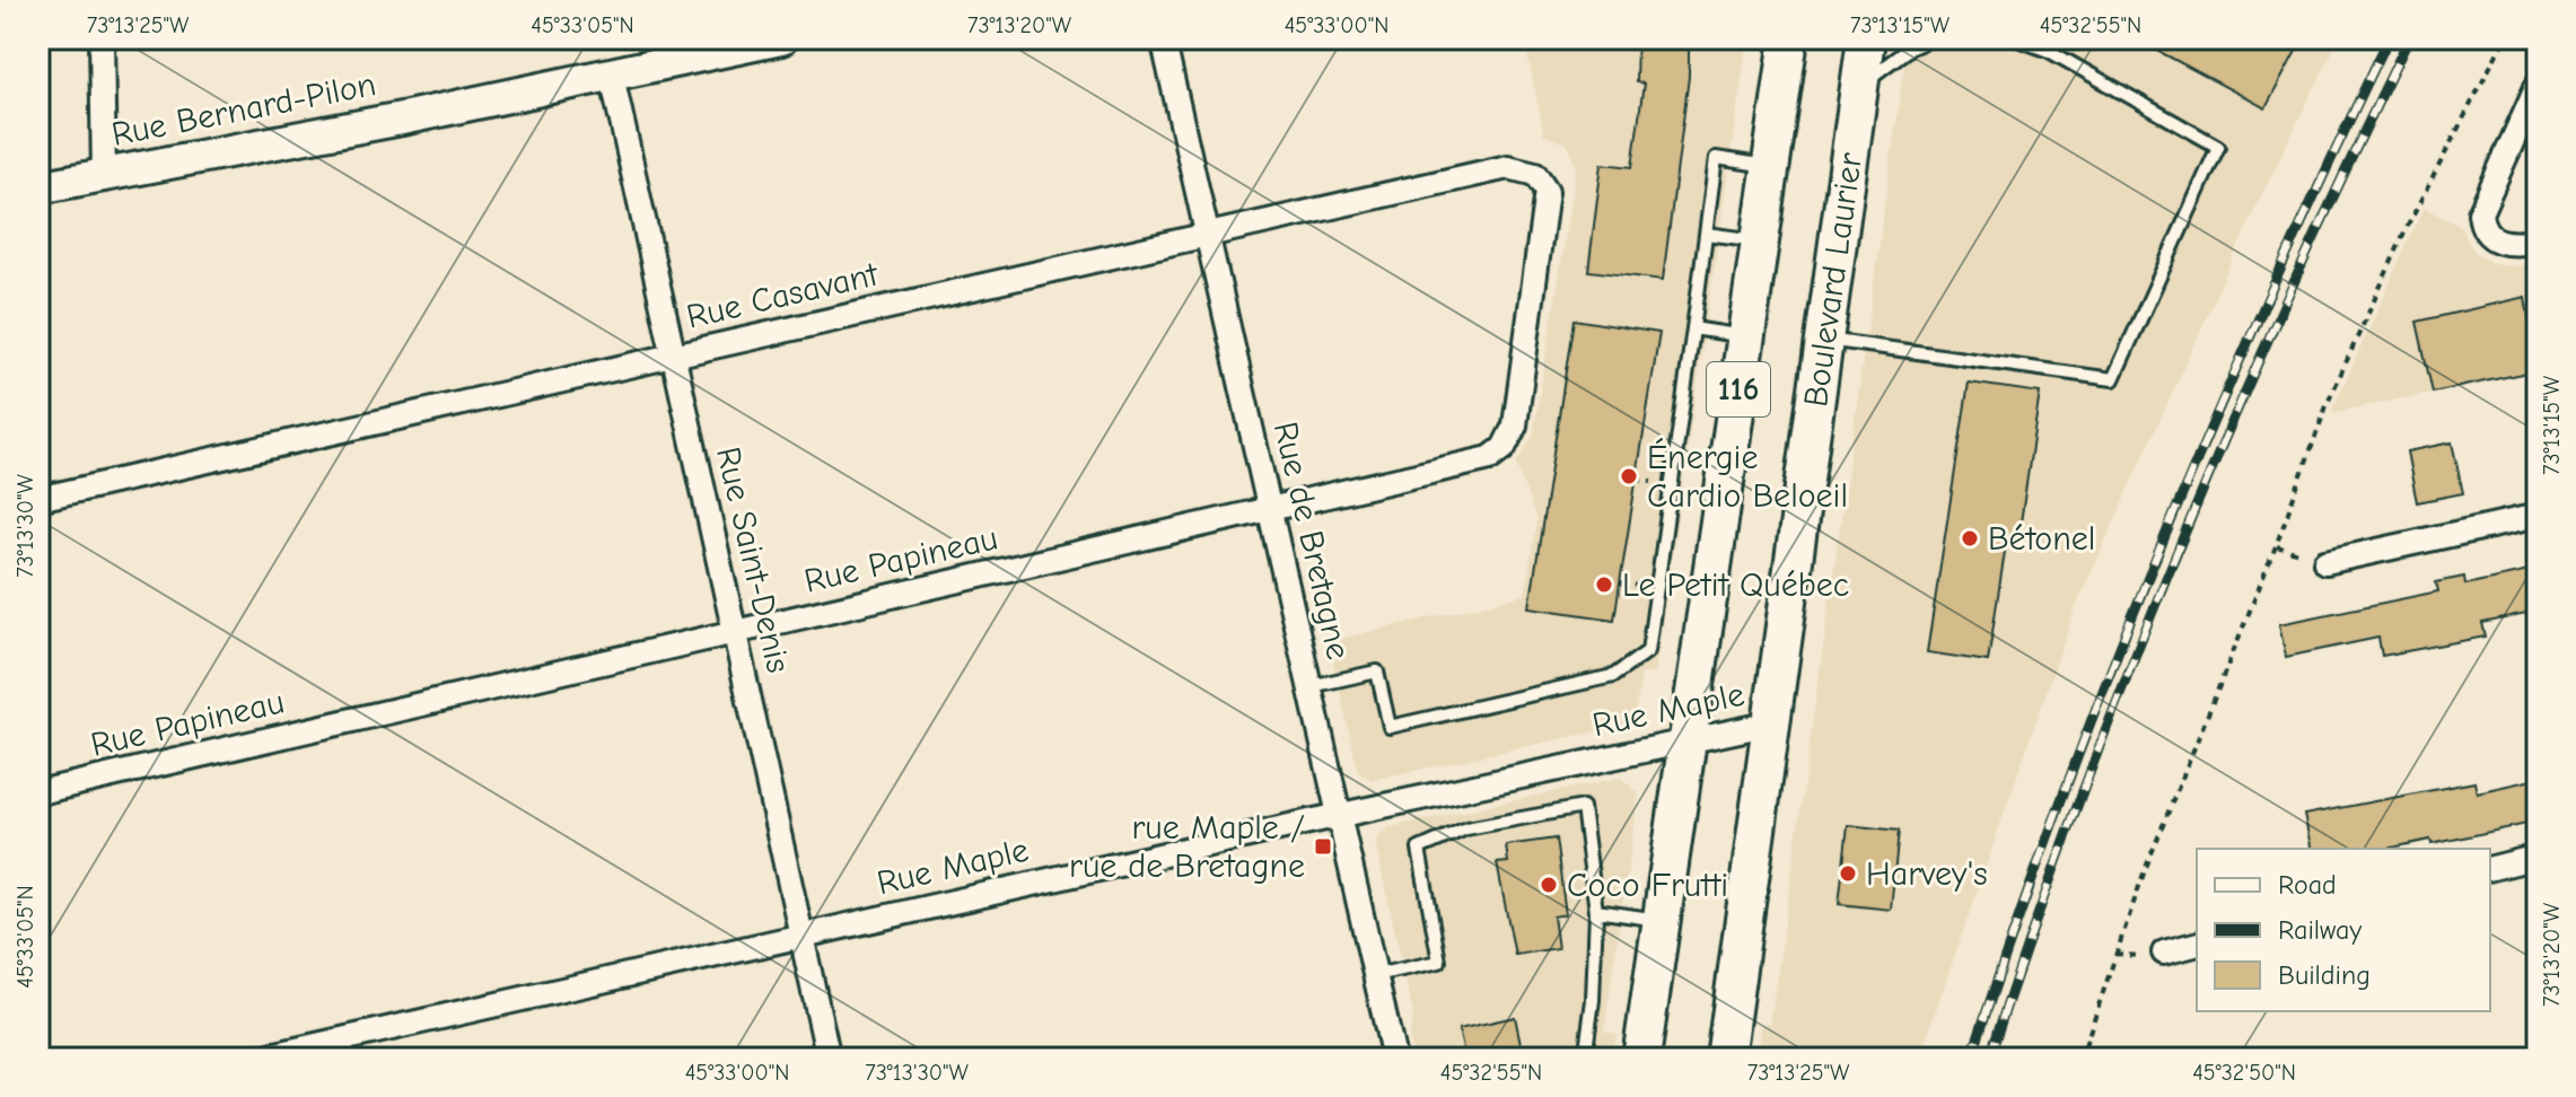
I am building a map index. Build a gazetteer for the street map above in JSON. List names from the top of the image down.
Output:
{
  "streets": {
    "main road": ["Rue Bernard-Pilon", "Boulevard Laurier", "116"],
    "street": [
      "Rue Casavant",
      "Rue de Bretagne",
      "Rue Saint-Denis",
      "Rue Papineau",
      "Rue Maple"
    ]
  },
  "crossings": [
    ["Rue Bernard-Pilon", "Rue Saint-Denis"],
    ["Boulevard Laurier", "Rue Maple"],
    ["Rue Casavant", "Rue de Bretagne"],
    ["Rue Casavant", "Rue Saint-Denis"],
    ["Rue Casavant", "Rue Papineau"],
    ["116", "Rue Maple"],
    ["Rue de Bretagne", "Rue Papineau"],
    ["Rue de Bretagne", "Rue Maple"],
    ["Rue Saint-Denis", "Rue Papineau"],
    ["Rue Saint-Denis", "Rue Maple"]
  ],
  "places": {
    "other": [
      "Énergie Cardio Beloeil",
      "Bétonel",
      "Le Petit Québec",
      "Harvey's",
      "Coco Frutti"
    ],
    "transit": ["rue Maple / rue de Bretagne"]
  },
  "legend": ["Road", "Railway", "Building"],
  "coordinates": [
    "73°13'25\"W",
    "45°33'05\"N",
    "73°13'20\"W",
    "45°33'00\"N",
    "73°13'15\"W",
    "45°32'55\"N",
    "73°13'30\"W",
    "45°32'50\"N"
  ]
}
